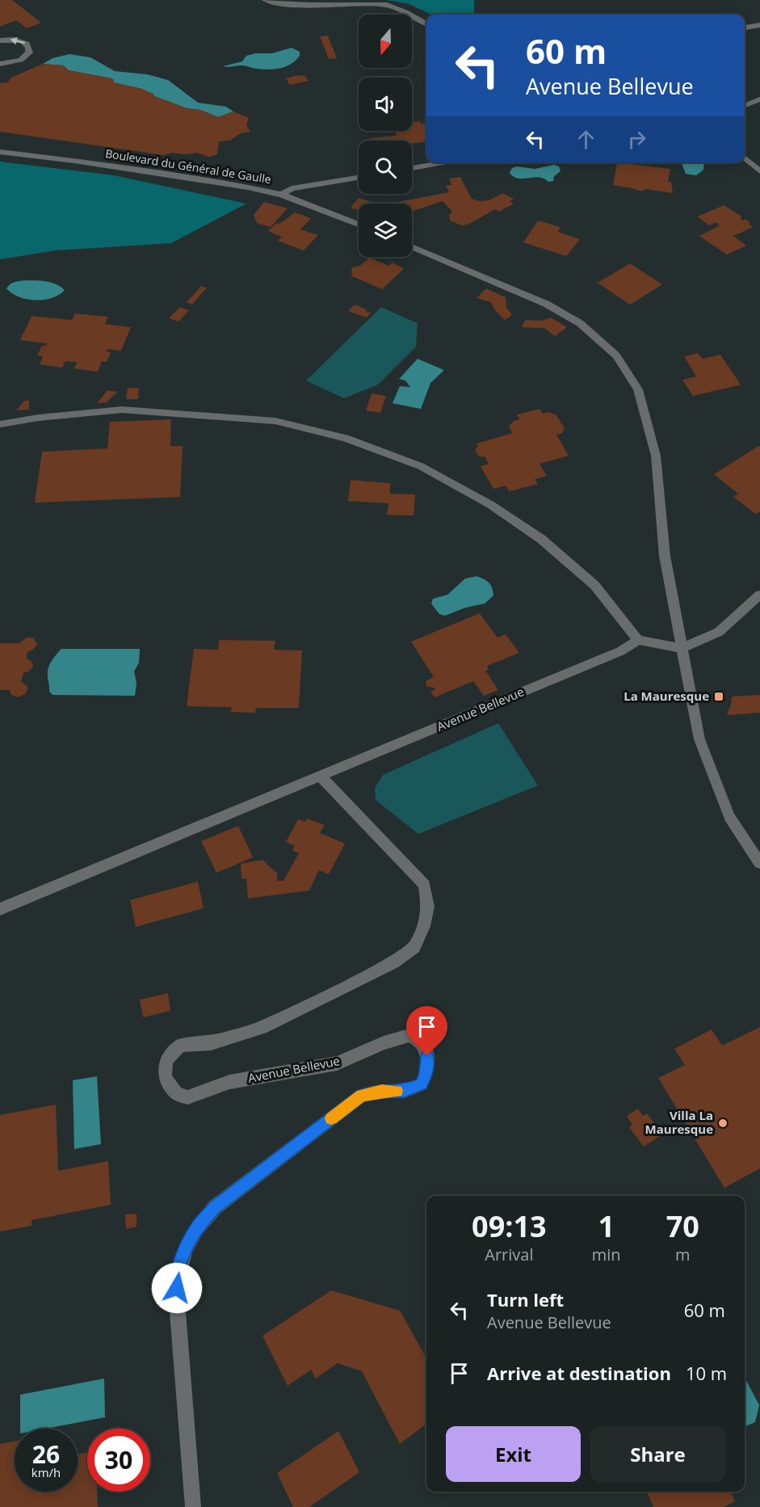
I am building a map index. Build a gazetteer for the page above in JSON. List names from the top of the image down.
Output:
{
  "streets": {
    "street": ["Boulevard du Général de Gaulle", "Avenue Bellevue"]
  },
  "places": {
    "transit": ["La Mauresque"],
    "other": ["Villa La Mauresque"]
  },
  "north": "bottom",
  "page": {
    "turn": ["60 m", "Avenue Bellevue"],
    "eta": [
      "09:13",
      "Arrival",
      "1",
      "min",
      "70",
      "m"
    ],
    "list": [
      {
        "name": "Turn left",
        "note": "Avenue Bellevue",
        "value": "60 m"
      },
      {
        "name": "Arrive at destination",
        "value": "10 m"
      }
    ],
    "buttons": ["Exit", "Share"],
    "speed": "26 km/h",
    "limit": "30"
  }
}
